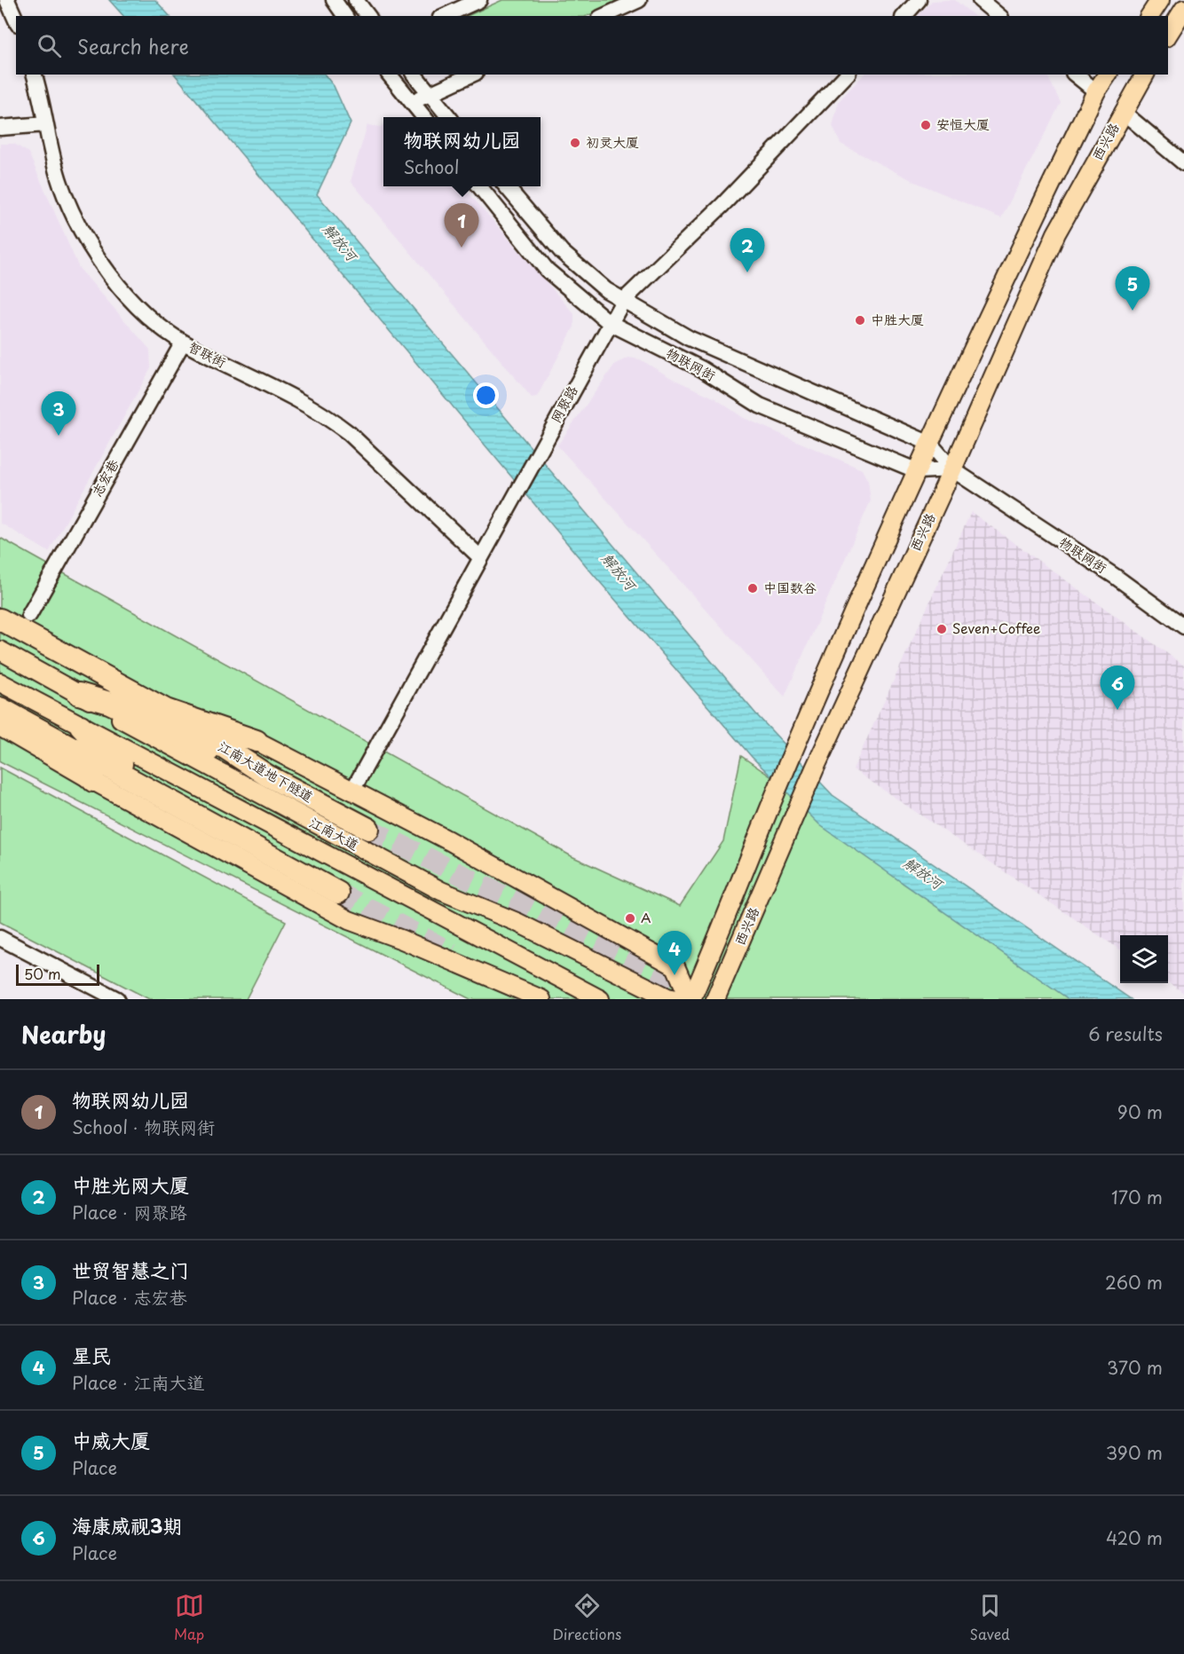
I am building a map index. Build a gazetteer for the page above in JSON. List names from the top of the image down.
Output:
{
  "streets": {
    "highway": ["江南大道地下隧道"],
    "main road": ["西兴路", "江南大道"],
    "street": [
      "智联街",
      "物联网街",
      "网聚路",
      "志宏巷"
    ]
  },
  "crossings": [
    ["西兴路", "物联网街"],
    ["智联街", "网聚路"],
    ["智联街", "志宏巷"],
    ["物联网街", "网聚路"]
  ],
  "water": ["解放河"],
  "places": [
    "安恒大厦",
    "初灵大厦",
    "中胜大厦",
    "中国数谷",
    "Seven+Coffee",
    "A"
  ],
  "scale_bar": "50 m",
  "page": {
    "search": "Search here",
    "popup": ["物联网幼儿园", "School"],
    "pins": [
      "1",
      "2",
      "5",
      "3",
      "6",
      "4"
    ],
    "scale": "50 m",
    "heading": ["Nearby", "6 results"],
    "list": [
      {
        "mark": "1",
        "name": "物联网幼儿园",
        "note": "School · 物联网街",
        "value": "90 m"
      },
      {
        "mark": "2",
        "name": "中胜光网大厦",
        "note": "Place · 网聚路",
        "value": "170 m"
      },
      {
        "mark": "3",
        "name": "世贸智慧之门",
        "note": "Place · 志宏巷",
        "value": "260 m"
      },
      {
        "mark": "4",
        "name": "星民",
        "note": "Place · 江南大道",
        "value": "370 m"
      },
      {
        "mark": "5",
        "name": "中威大厦",
        "note": "Place",
        "value": "390 m"
      },
      {
        "mark": "6",
        "name": "海康威视3期",
        "note": "Place",
        "value": "420 m"
      }
    ],
    "nav": ["Map", "Directions", "Saved"]
  }
}
